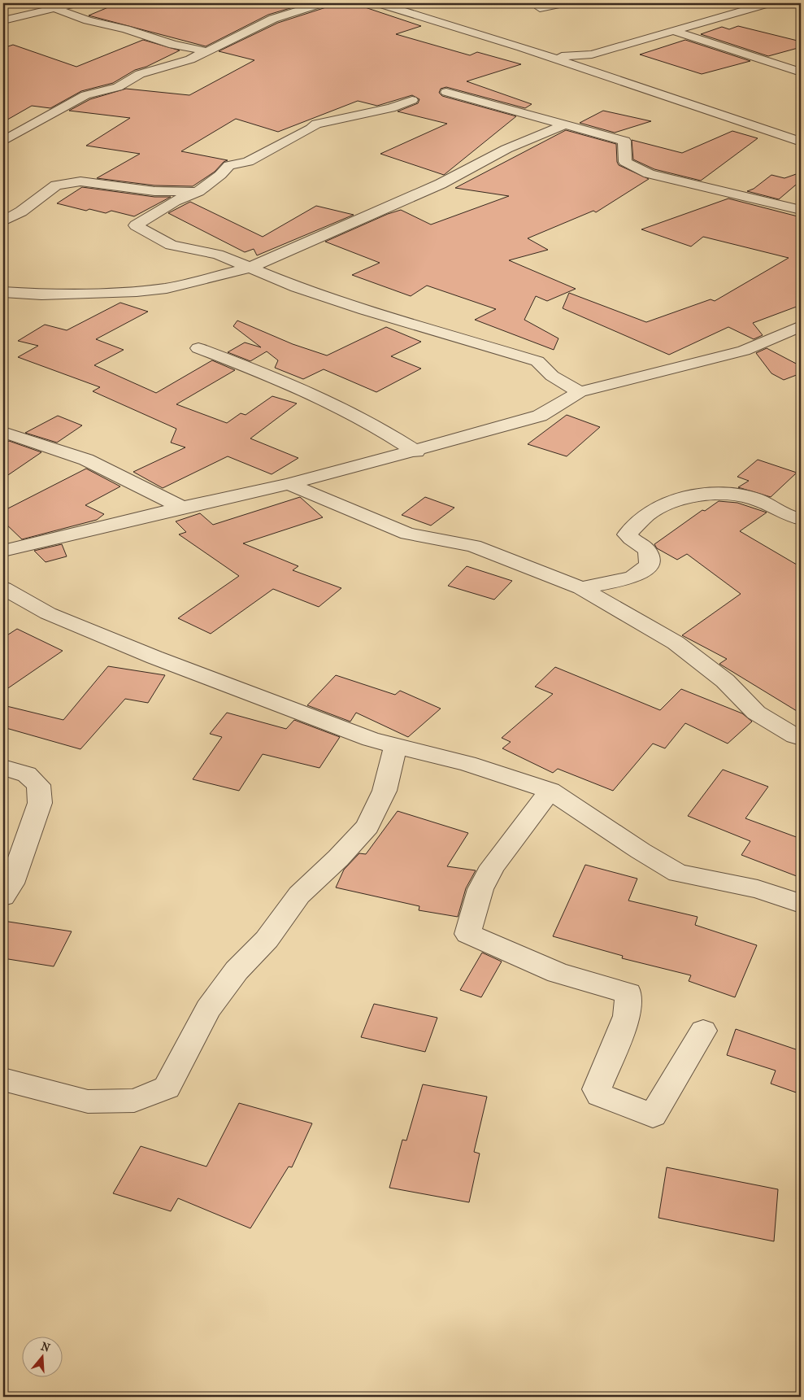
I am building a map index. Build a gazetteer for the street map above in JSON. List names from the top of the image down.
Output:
{
  "north": "top"
}
